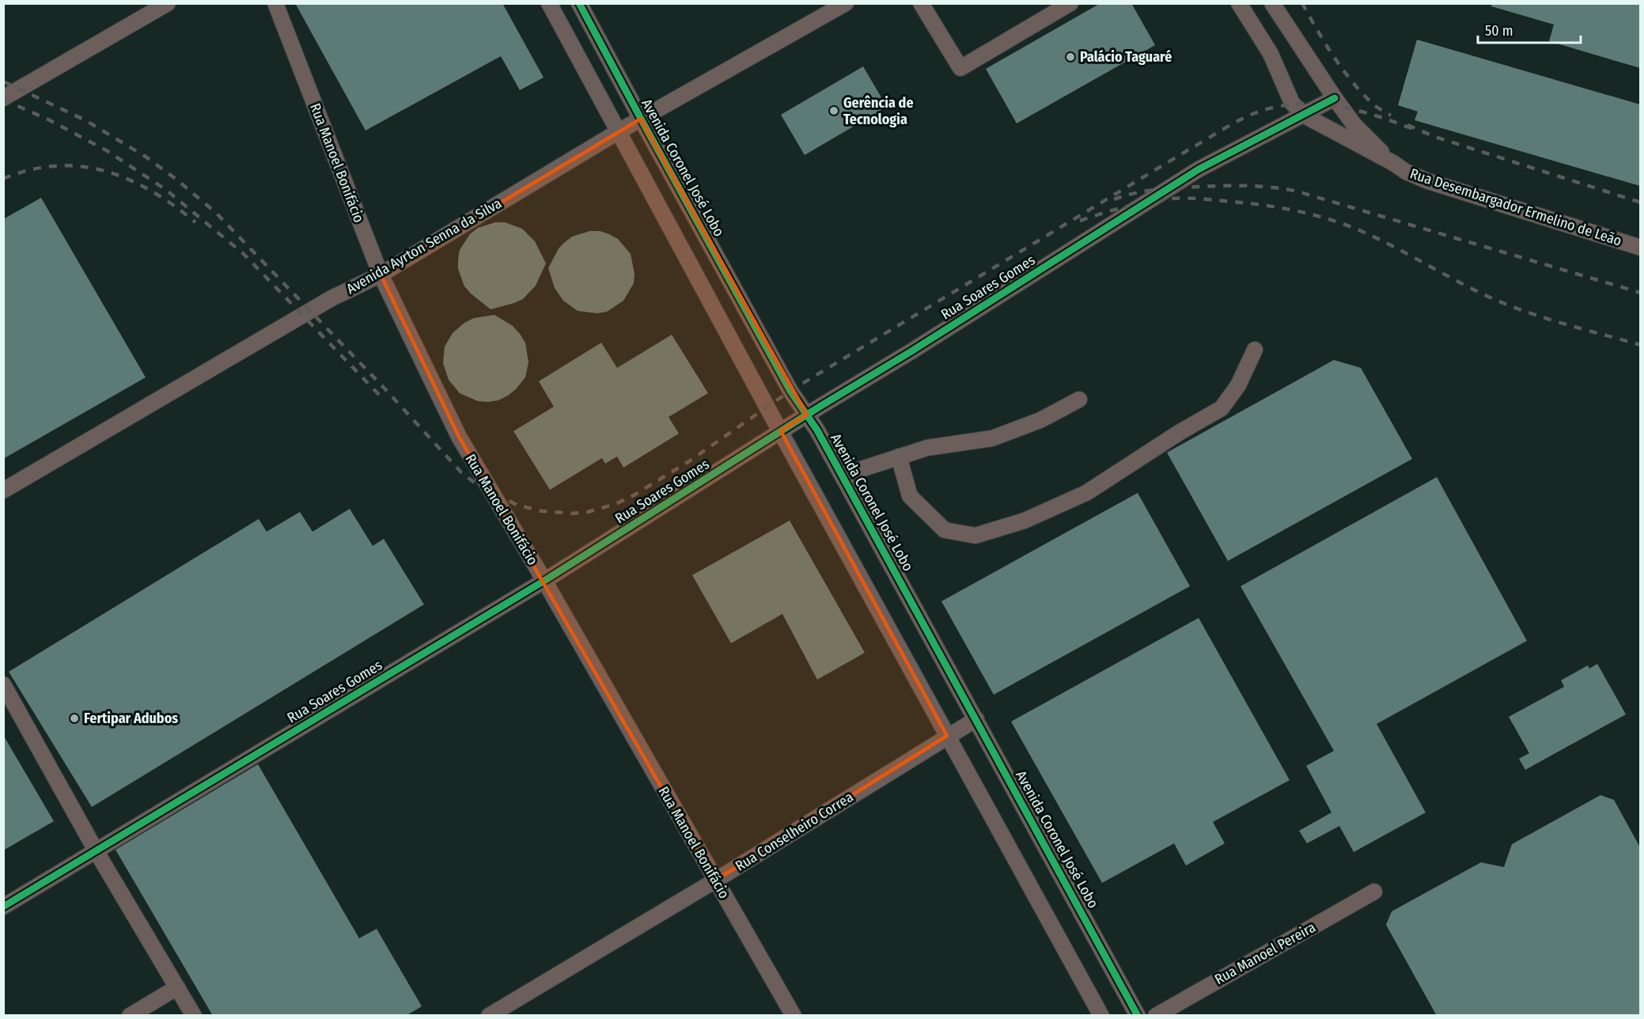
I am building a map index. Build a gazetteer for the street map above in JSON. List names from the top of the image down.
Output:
{
  "streets": {
    "street": [
      "Rua Manoel Bonifácio",
      "Avenida Coronel José Lobo",
      "Rua Desembargador Ermelino de Leão",
      "Avenida Ayrton Senna da Silva",
      "Rua Soares Gomes",
      "Rua Conselheiro Correa",
      "Rua Manoel Pereira"
    ]
  },
  "crossings": [
    ["Rua Manoel Bonifácio", "Avenida Ayrton Senna da Silva"],
    ["Rua Manoel Bonifácio", "Rua Soares Gomes"],
    ["Rua Manoel Bonifácio", "Rua Conselheiro Correa"],
    ["Avenida Coronel José Lobo", "Avenida Ayrton Senna da Silva"],
    ["Avenida Coronel José Lobo", "Rua Soares Gomes"],
    ["Avenida Coronel José Lobo", "Rua Conselheiro Correa"],
    ["Rua Desembargador Ermelino de Leão", "Rua Soares Gomes"]
  ],
  "places": ["Palácio Taguaré", "Gerência de Tecnologia", "Fertipar Adubos"],
  "scale_bar": "50 m"
}
